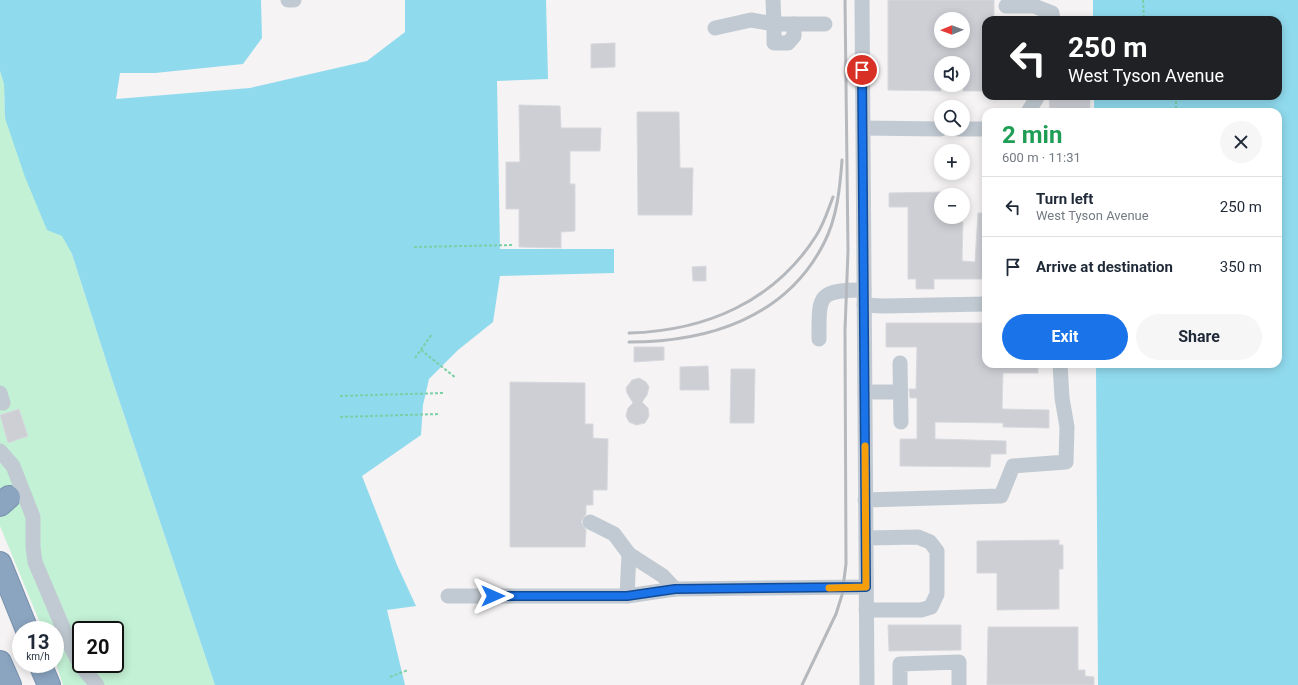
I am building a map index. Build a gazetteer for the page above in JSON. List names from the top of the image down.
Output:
{
  "north": "left",
  "page": {
    "map_buttons": ["+", "−"],
    "turn": ["250 m", "West Tyson Avenue"],
    "heading": ["2 min", "600 m · 11:31"],
    "list": [
      {
        "name": "Turn left",
        "note": "West Tyson Avenue",
        "value": "250 m"
      },
      {
        "name": "Arrive at destination",
        "value": "350 m"
      }
    ],
    "buttons": ["Exit", "Share"],
    "speed": "13 km/h",
    "limit": "20"
  }
}
